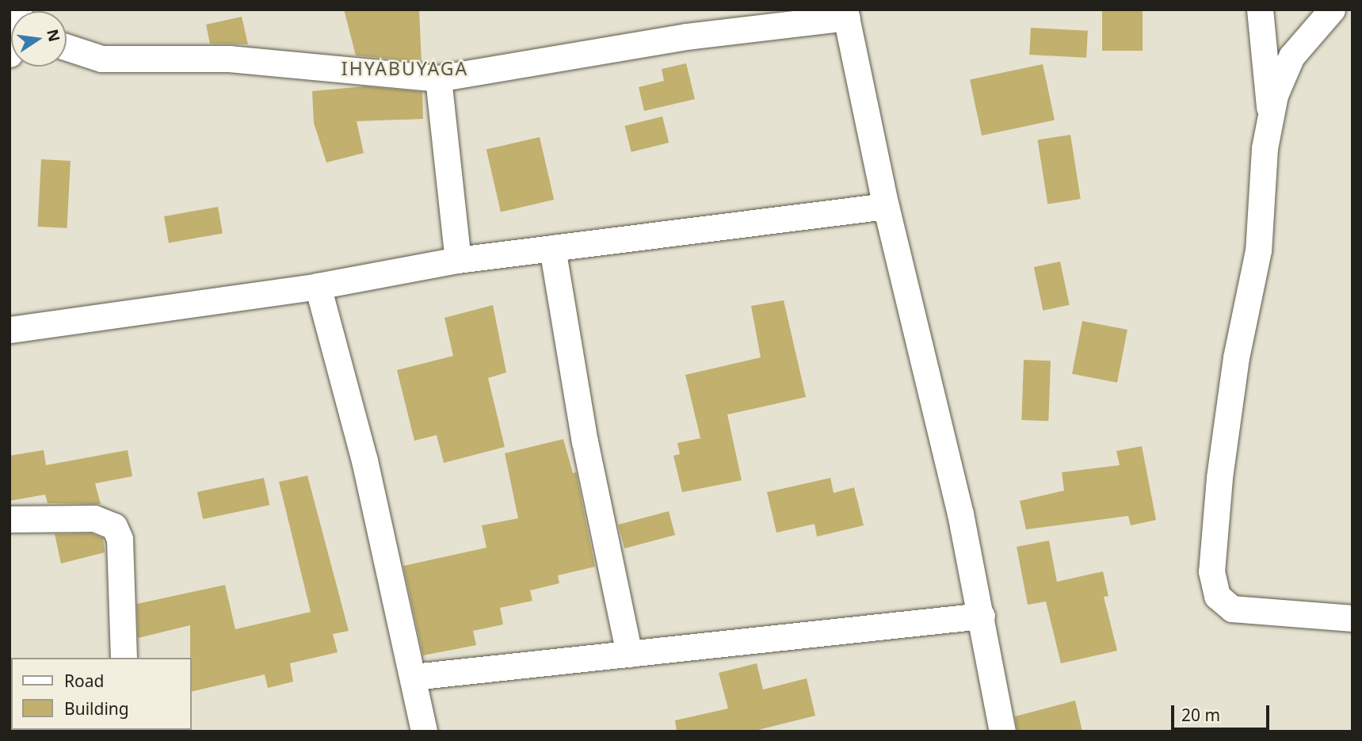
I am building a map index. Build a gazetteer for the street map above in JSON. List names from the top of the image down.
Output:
{
  "districts": ["IHYABUYAGA"],
  "legend": ["Road", "Building"],
  "scale_bar": "20 m",
  "north": "right"
}
